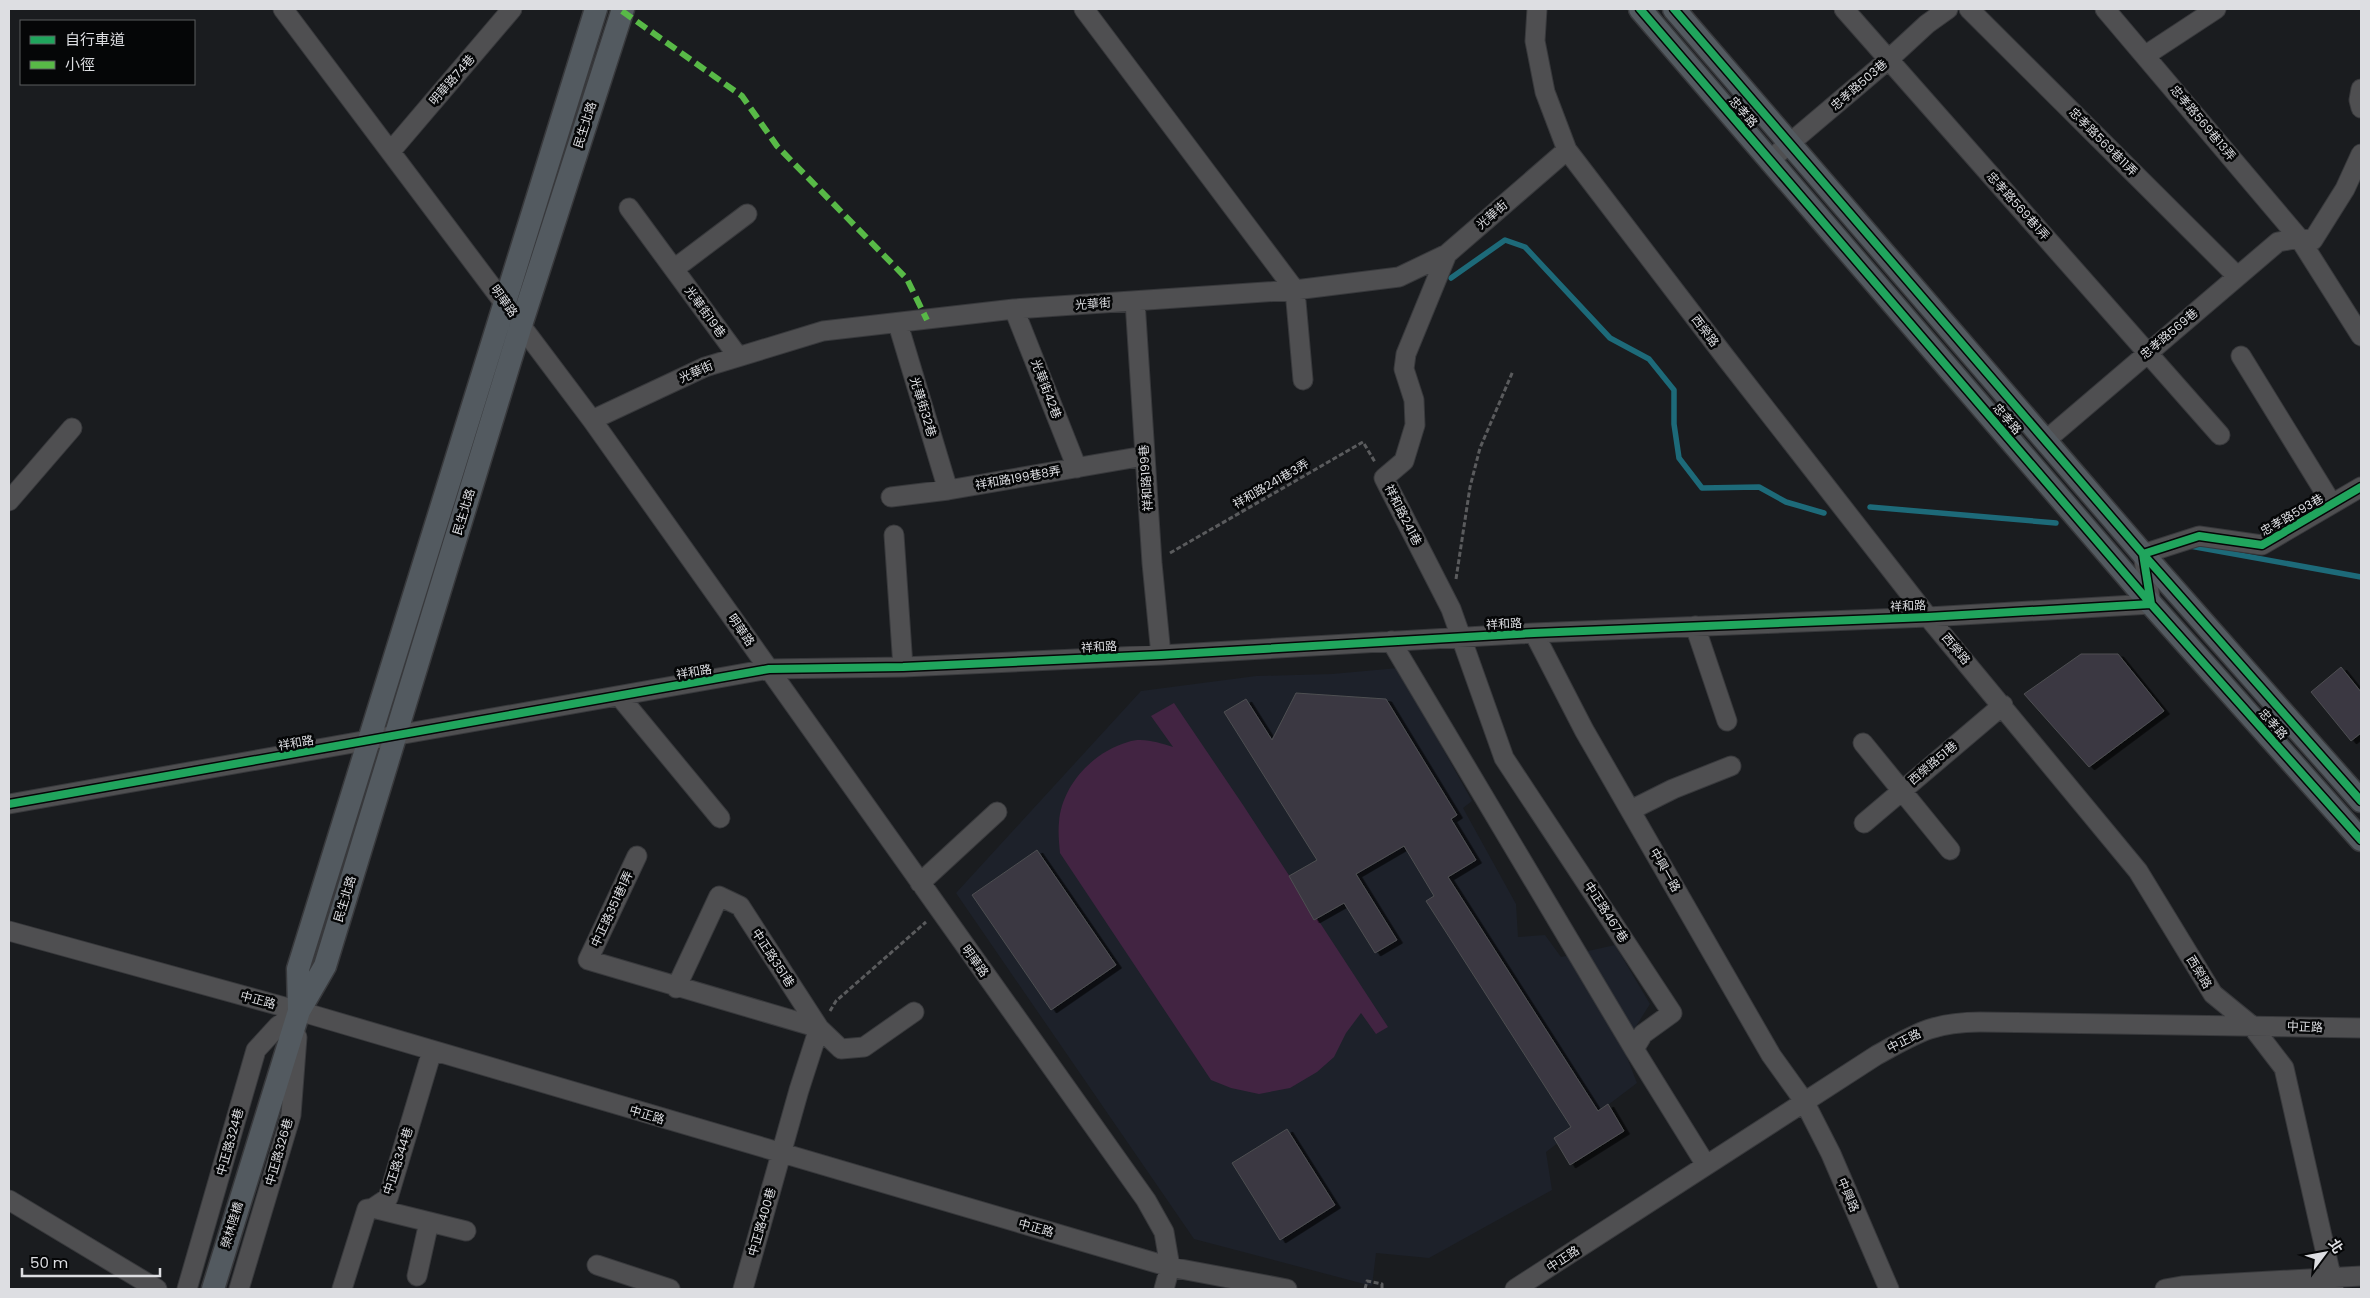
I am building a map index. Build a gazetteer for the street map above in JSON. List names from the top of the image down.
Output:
{
  "streets": {
    "main road": ["忠孝路", "民生北路", "榮林陸橋"],
    "street": [
      "明華路74巷",
      "忠孝路503巷",
      "忠孝路569巷13弄",
      "忠孝路569巷11弄",
      "忠孝路569巷1弄",
      "光華街",
      "明華路",
      "光華街19巷",
      "西榮路",
      "忠孝路569巷",
      "光華街42巷",
      "光華街32巷",
      "祥和路199巷8弄",
      "祥和路199巷",
      "祥和路241巷",
      "忠孝路593巷",
      "祥和路",
      "西榮路51巷",
      "中興一路",
      "中正路351巷1弄",
      "中正路467巷",
      "中正路351巷",
      "中正路",
      "中正路324巷",
      "中正路326巷",
      "中正路344巷",
      "中興路",
      "中正路400巷"
    ],
    "path": ["祥和路241巷3弄"]
  },
  "crossings": [
    ["明華路74巷", "明華路"],
    ["忠孝路503巷", "忠孝路"],
    ["忠孝路503巷", "忠孝路569巷1弄"],
    ["忠孝路", "忠孝路569巷"],
    ["忠孝路", "忠孝路593巷"],
    ["忠孝路", "祥和路"],
    ["忠孝路569巷13弄", "忠孝路569巷"],
    ["民生北路", "明華路"],
    ["民生北路", "祥和路"],
    ["民生北路", "中正路"],
    ["民生北路", "中正路324巷"],
    ["民生北路", "中正路326巷"],
    ["民生北路", "榮林陸橋"],
    ["忠孝路569巷11弄", "忠孝路569巷"],
    ["忠孝路569巷1弄", "忠孝路569巷"],
    ["光華街", "明華路"],
    ["光華街", "光華街19巷"],
    ["光華街", "西榮路"],
    ["光華街", "光華街42巷"],
    ["光華街", "光華街32巷"],
    ["光華街", "祥和路199巷"],
    ["光華街", "祥和路241巷"],
    ["明華路", "祥和路"],
    ["明華路", "中正路"],
    ["西榮路", "祥和路"],
    ["西榮路", "西榮路51巷"],
    ["西榮路", "中正路"],
    ["光華街42巷", "祥和路199巷8弄"],
    ["光華街32巷", "祥和路199巷8弄"],
    ["祥和路199巷8弄", "祥和路199巷"],
    ["祥和路199巷", "祥和路241巷3弄"],
    ["祥和路199巷", "祥和路"],
    ["祥和路241巷3弄", "祥和路241巷"],
    ["祥和路241巷", "祥和路"],
    ["祥和路241巷", "中正路467巷"],
    ["祥和路", "中興一路"],
    ["祥和路", "中正路467巷"],
    ["中興一路", "中正路"],
    ["中興一路", "中興路"],
    ["中正路351巷1弄", "中正路351巷"],
    ["中正路", "中正路324巷"],
    ["中正路", "中正路326巷"],
    ["中正路", "中正路344巷"],
    ["中正路", "中興路"],
    ["中正路", "中正路400巷"],
    ["中正路324巷", "中正路326巷"]
  ],
  "legend": ["自行車道", "小徑"],
  "scale_bar": "50 m",
  "north": "top right"
}
